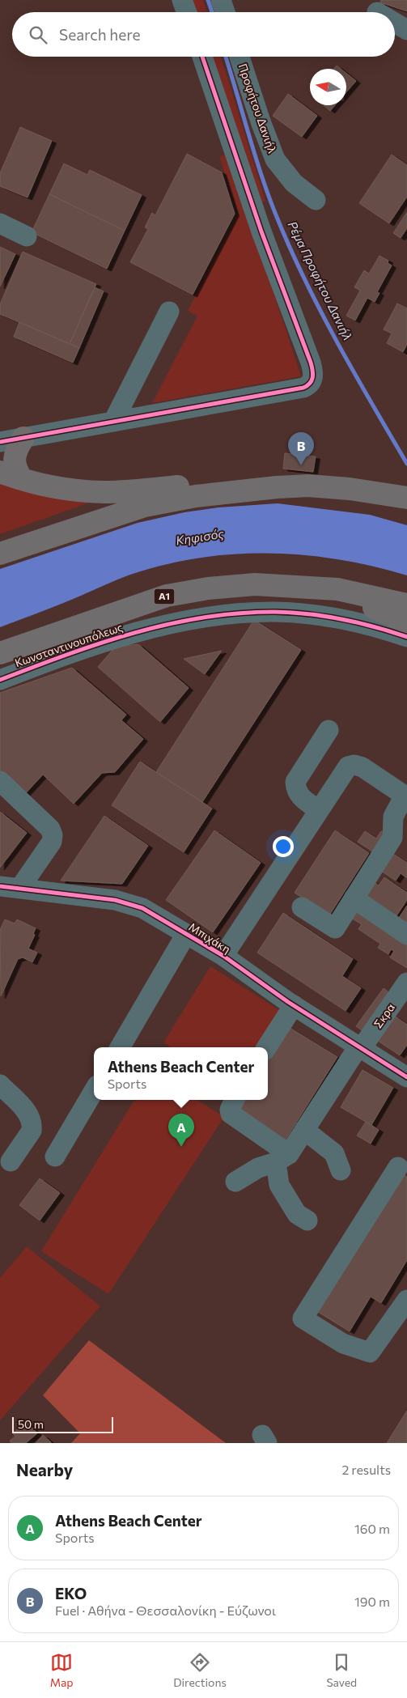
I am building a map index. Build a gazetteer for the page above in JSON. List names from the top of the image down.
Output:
{
  "streets": {
    "highway": ["Α1"],
    "street": [
      "Προφήτου Δανιήλ",
      "Κωνσταντινουπόλεως",
      "Μπιχάκη",
      "Σκρα"
    ]
  },
  "crossings": [
    ["Μπιχάκη", "Σκρα"]
  ],
  "water": ["Ρέμα Προφήτου Δανιήλ", "Κηφισός"],
  "scale_bar": "50 m",
  "north": "left",
  "page": {
    "search": "Search here",
    "pins": ["B", "A"],
    "popup": ["Athens Beach Center", "Sports"],
    "scale": "50 m",
    "heading": ["Nearby", "2 results"],
    "list": [
      {
        "mark": "A",
        "name": "Athens Beach Center",
        "note": "Sports",
        "value": "160 m"
      },
      {
        "mark": "B",
        "name": "EKO",
        "note": "Fuel · Αθήνα - Θεσσαλονίκη - Εύζωνοι",
        "value": "190 m"
      }
    ],
    "nav": ["Map", "Directions", "Saved"]
  }
}
